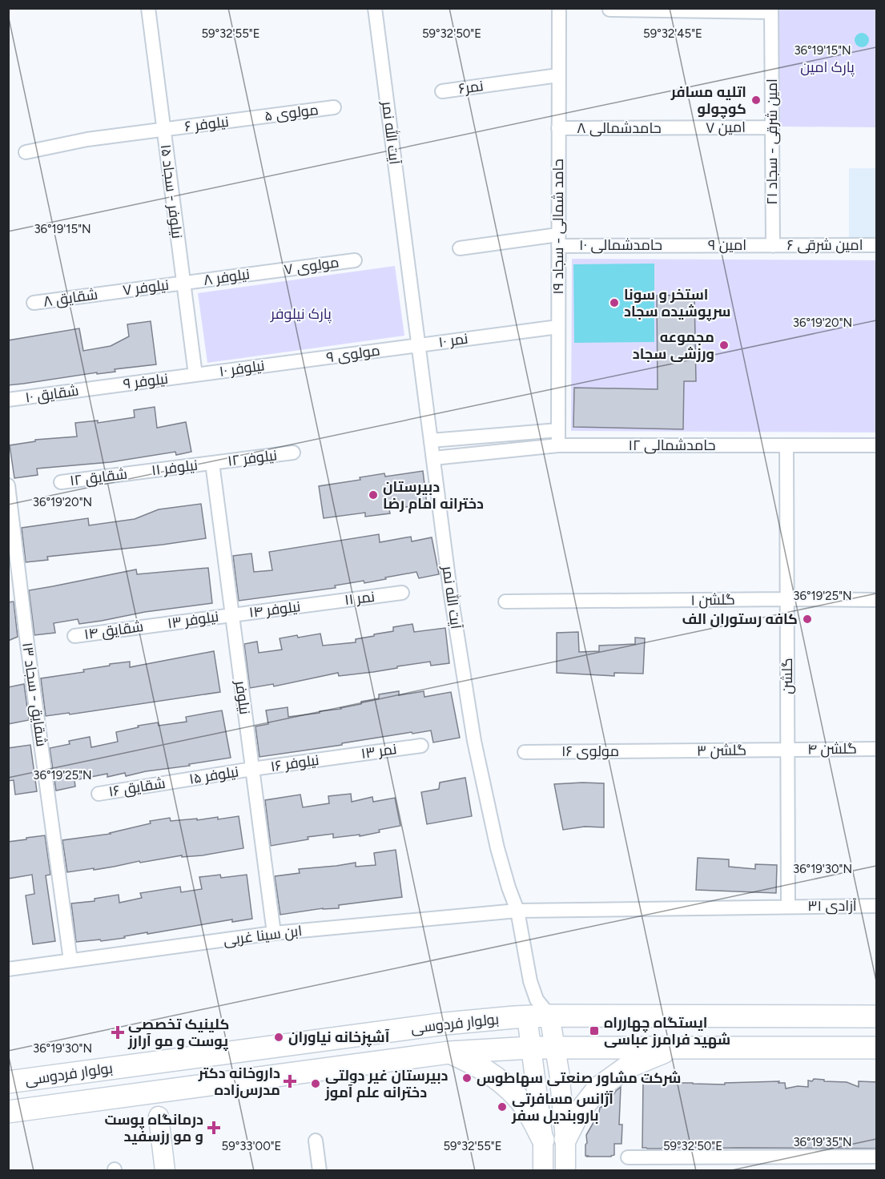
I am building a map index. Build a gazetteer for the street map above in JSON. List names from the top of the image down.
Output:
{
  "streets": {
    "main road": ["بولوار فردوسی"],
    "street": [
      "نمر۶",
      "مولوی ۵",
      "نیلوفر ۶",
      "امین ۷",
      "حامدشمالی ۸",
      "آیت الله نمر",
      "امین شرقی - سجاد ۲۱",
      "نیلوفر - سجاد ۱۵",
      "حامد شمالی - سجاد ۱۹",
      "حامدشمالی ۱۰",
      "امین ۹",
      "امین شرقی ۶",
      "مولوی ۷",
      "نیلوفر ۸",
      "نیلوفر ۷",
      "شقایق ۸",
      "نمر ۱۰",
      "مولوی ۹",
      "نیلوفر ۱۰",
      "نیلوفر ۹",
      "شقایق ۱۰",
      "حامدشمالی ۱۲",
      "نیلوفر ۱۲",
      "نیلوفر ۱۱",
      "شقایق ۱۲",
      "نمر ۱۱",
      "گلشن ۱",
      "نیلوفر ۱۴",
      "نیلوفر ۱۳",
      "شقایق ۱۴",
      "گلشن",
      "شقایق - سجاد ۱۳",
      "نیلوفر",
      "گلشن ۴",
      "گلشن ۳",
      "نمر ۱۳",
      "مولوی ۱۶",
      "نیلوفر ۱۶",
      "نیلوفر ۱۵",
      "شقایق ۱۶",
      "آزادی ۳۱",
      "ابن سینا غربی"
    ]
  },
  "crossings": [
    ["نمر۶", "حامد شمالی - سجاد ۱۹"],
    ["مولوی ۵", "نیلوفر ۶"],
    ["نیلوفر ۶", "نیلوفر - سجاد ۱۵"],
    ["امین ۷", "حامدشمالی ۸"],
    ["امین ۷", "امین شرقی - سجاد ۲۱"],
    ["حامدشمالی ۸", "حامد شمالی - سجاد ۱۹"],
    ["آیت الله نمر", "نمر ۱۰"],
    ["آیت الله نمر", "مولوی ۹"],
    ["آیت الله نمر", "حامدشمالی ۱۲"],
    ["آیت الله نمر", "آزادی ۳۱"],
    ["آیت الله نمر", "ابن سینا غربی"],
    ["امین شرقی - سجاد ۲۱", "امین ۹"],
    ["امین شرقی - سجاد ۲۱", "امین شرقی ۶"],
    ["نیلوفر - سجاد ۱۵", "نیلوفر ۸"],
    ["نیلوفر - سجاد ۱۵", "نیلوفر ۷"],
    ["نیلوفر - سجاد ۱۵", "نیلوفر ۱۰"],
    ["نیلوفر - سجاد ۱۵", "نیلوفر ۹"],
    ["حامد شمالی - سجاد ۱۹", "حامدشمالی ۱۰"],
    ["حامد شمالی - سجاد ۱۹", "نمر ۱۰"],
    ["حامد شمالی - سجاد ۱۹", "حامدشمالی ۱۲"],
    ["حامدشمالی ۱۰", "امین ۹"],
    ["امین ۹", "امین شرقی ۶"],
    ["مولوی ۷", "نیلوفر ۸"],
    ["نیلوفر ۸", "نیلوفر ۷"],
    ["نیلوفر ۷", "شقایق ۸"],
    ["نمر ۱۰", "مولوی ۹"],
    ["مولوی ۹", "نیلوفر ۱۰"],
    ["نیلوفر ۱۰", "نیلوفر ۹"],
    ["نیلوفر ۹", "شقایق ۱۰"],
    ["حامدشمالی ۱۲", "گلشن"],
    ["نیلوفر ۱۲", "نیلوفر ۱۱"],
    ["نیلوفر ۱۲", "نیلوفر"],
    ["نیلوفر ۱۱", "شقایق ۱۲"],
    ["نیلوفر ۱۱", "نیلوفر"],
    ["نمر ۱۱", "نیلوفر ۱۴"],
    ["گلشن ۱", "گلشن"],
    ["نیلوفر ۱۴", "نیلوفر ۱۳"],
    ["نیلوفر ۱۴", "نیلوفر"],
    ["نیلوفر ۱۳", "شقایق ۱۴"],
    ["نیلوفر ۱۳", "نیلوفر"],
    ["گلشن", "گلشن ۴"],
    ["گلشن", "گلشن ۳"],
    ["گلشن", "آزادی ۳۱"],
    ["شقایق - سجاد ۱۳", "ابن سینا غربی"],
    ["نیلوفر", "نیلوفر ۱۶"],
    ["نیلوفر", "نیلوفر ۱۵"],
    ["نیلوفر", "ابن سینا غربی"],
    ["گلشن ۴", "گلشن ۳"],
    ["گلشن ۳", "مولوی ۱۶"],
    ["نمر ۱۳", "نیلوفر ۱۶"],
    ["نیلوفر ۱۶", "نیلوفر ۱۵"],
    ["نیلوفر ۱۵", "شقایق ۱۶"],
    ["آزادی ۳۱", "ابن سینا غربی"]
  ],
  "parks": ["پارک امین", "پارک نیلوفر"],
  "places": {
    "other": [
      "اتليه مسافر كوچولو",
      "استخر و سونا سرپوشیده سجاد",
      "مجموعه ورزشی سجاد",
      "دبیرستان دخترانه امام رضا",
      "کافه رستوران الف",
      "آشپزخانه نیاوران",
      "شرکت مشاور صنعتی سهاطوس",
      "دبیرستان غیر دولتی دخترانه علم آموز",
      "آژانس مسافرتی باروبندیل سفر"
    ],
    "transit": ["ایستگاه چهارراه شهید فرامرز عباسی"],
    "health": ["کلینیک تخصصی پوست و مو آرارز", "داروخانه دکتر مدرس‌زاده", "درمانگاه پوست و مو رزسفید"]
  },
  "coordinates": [
    "59°32'55\"E",
    "59°32'50\"E",
    "59°32'45\"E",
    "36°19'15\"N",
    "36°19'20\"N",
    "36°19'25\"N",
    "36°19'30\"N",
    "36°19'35\"N",
    "59°33'00\"E"
  ]
}
